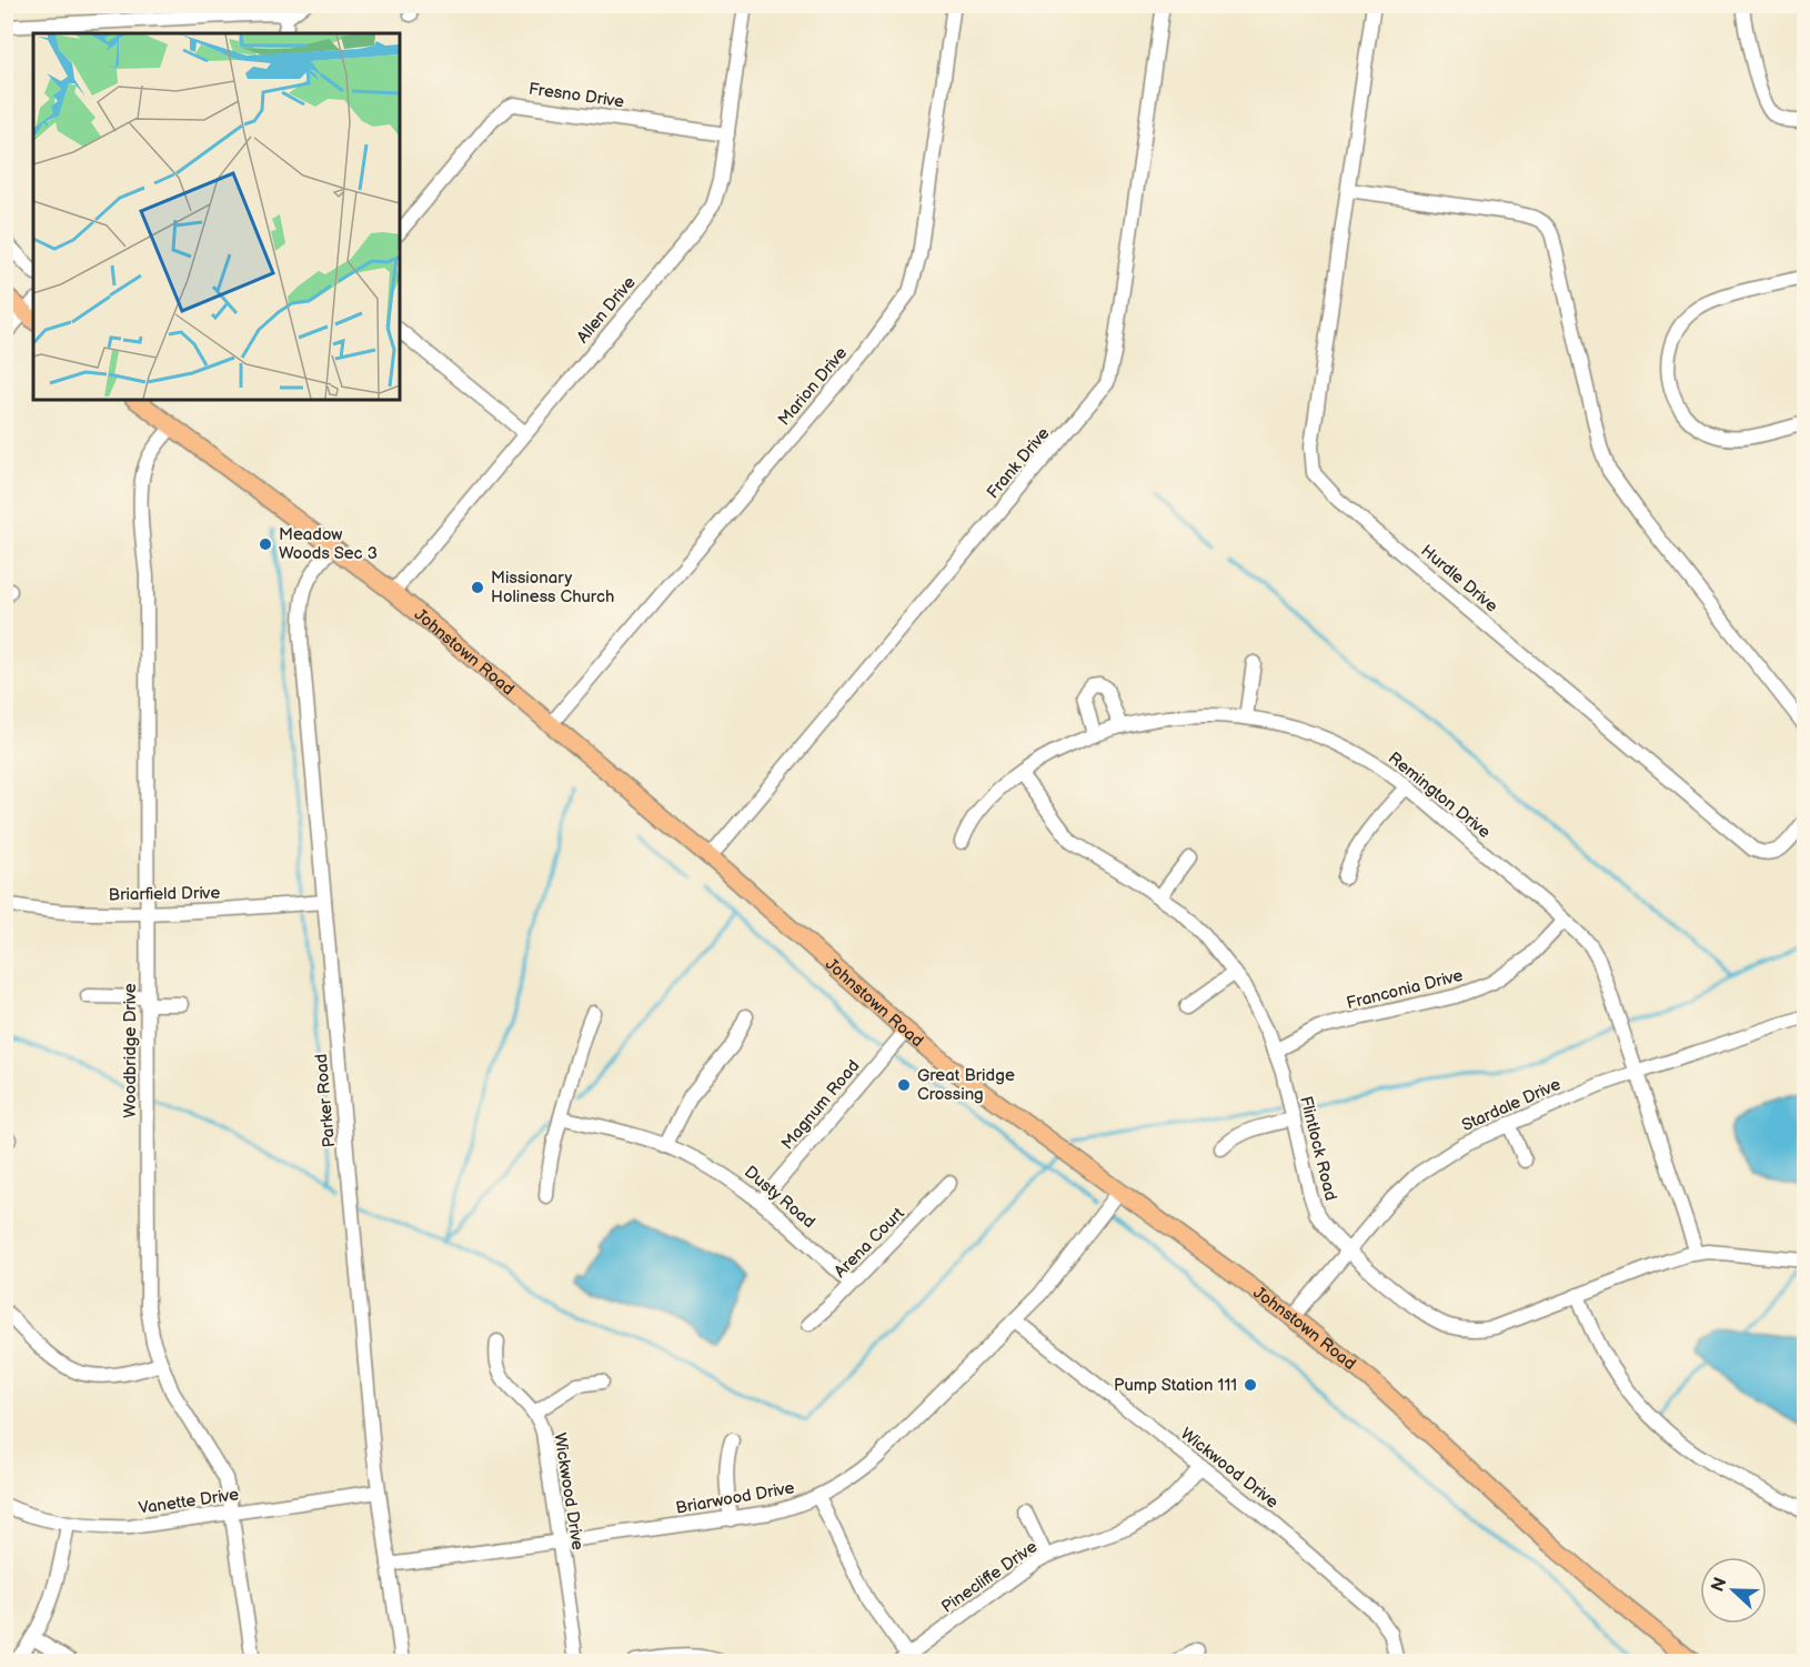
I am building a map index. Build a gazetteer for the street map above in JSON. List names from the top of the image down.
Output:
{
  "streets": {
    "main road": ["Johnstown Road"],
    "street": [
      "Fresno Drive",
      "Allen Drive",
      "Marion Drive",
      "Frank Drive",
      "Hurdle Drive",
      "Remington Drive",
      "Briarfield Drive",
      "Franconia Drive",
      "Woodbridge Drive",
      "Parker Road",
      "Magnum Road",
      "Stardale Drive",
      "Flintlock Road",
      "Dusty Road",
      "Arena Court",
      "Wickwood Drive",
      "Briarwood Drive",
      "Vanette Drive",
      "Pinecliffe Drive"
    ]
  },
  "crossings": [
    ["Fresno Drive", "Allen Drive"],
    ["Allen Drive", "Johnstown Road"],
    ["Marion Drive", "Johnstown Road"],
    ["Frank Drive", "Johnstown Road"],
    ["Johnstown Road", "Woodbridge Drive"],
    ["Johnstown Road", "Parker Road"],
    ["Johnstown Road", "Magnum Road"],
    ["Johnstown Road", "Stardale Drive"],
    ["Johnstown Road", "Briarwood Drive"],
    ["Remington Drive", "Franconia Drive"],
    ["Remington Drive", "Stardale Drive"],
    ["Remington Drive", "Flintlock Road"],
    ["Briarfield Drive", "Woodbridge Drive"],
    ["Briarfield Drive", "Parker Road"],
    ["Franconia Drive", "Flintlock Road"],
    ["Woodbridge Drive", "Vanette Drive"],
    ["Parker Road", "Briarwood Drive"],
    ["Parker Road", "Vanette Drive"],
    ["Magnum Road", "Dusty Road"],
    ["Stardale Drive", "Flintlock Road"],
    ["Dusty Road", "Arena Court"],
    ["Wickwood Drive", "Briarwood Drive"],
    ["Wickwood Drive", "Pinecliffe Drive"]
  ],
  "places": [
    "Meadow Woods Sec 3",
    "Missionary Holiness Church",
    "Great Bridge Crossing",
    "Pump Station 111"
  ],
  "north": "left"
}
